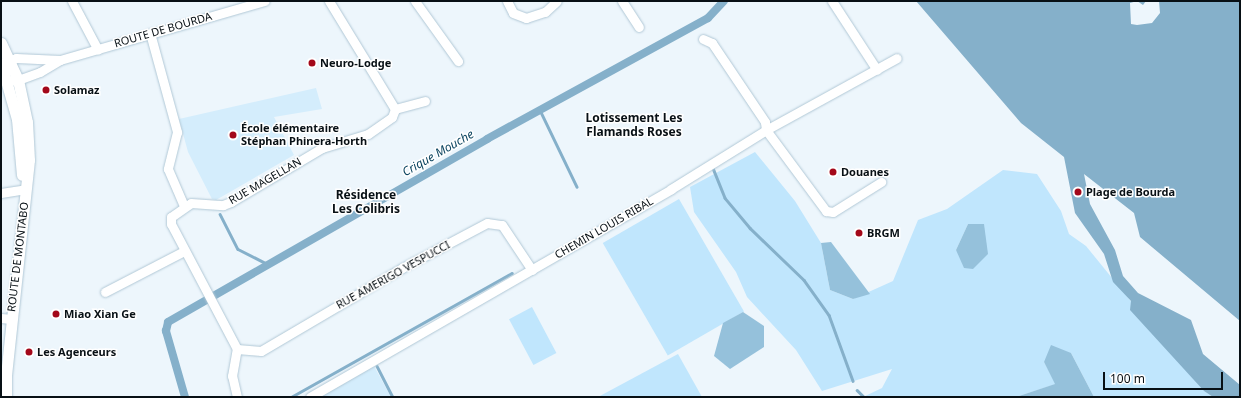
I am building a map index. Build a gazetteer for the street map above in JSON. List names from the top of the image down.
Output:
{
  "streets": {
    "main road": ["ROUTE DE MONTABO"],
    "street": [
      "ROUTE DE BOURDA",
      "RUE MAGELLAN",
      "CHEMIN LOUIS RIBAL",
      "RUE AMERIGO VESPUCCI"
    ]
  },
  "crossings": [
    ["ROUTE DE BOURDA", "ROUTE DE MONTABO"],
    ["CHEMIN LOUIS RIBAL", "RUE AMERIGO VESPUCCI"]
  ],
  "districts": ["Lotissement Les Flamands Roses", "Résidence Les Colibris"],
  "water": ["Crique Mouche"],
  "places": [
    "Neuro-Lodge",
    "Solamaz",
    "École élémentaire Stéphan Phinera-Horth",
    "Douanes",
    "Plage de Bourda",
    "BRGM",
    "Miao Xian Ge",
    "Les Agenceurs"
  ],
  "scale_bar": "100 m"
}
